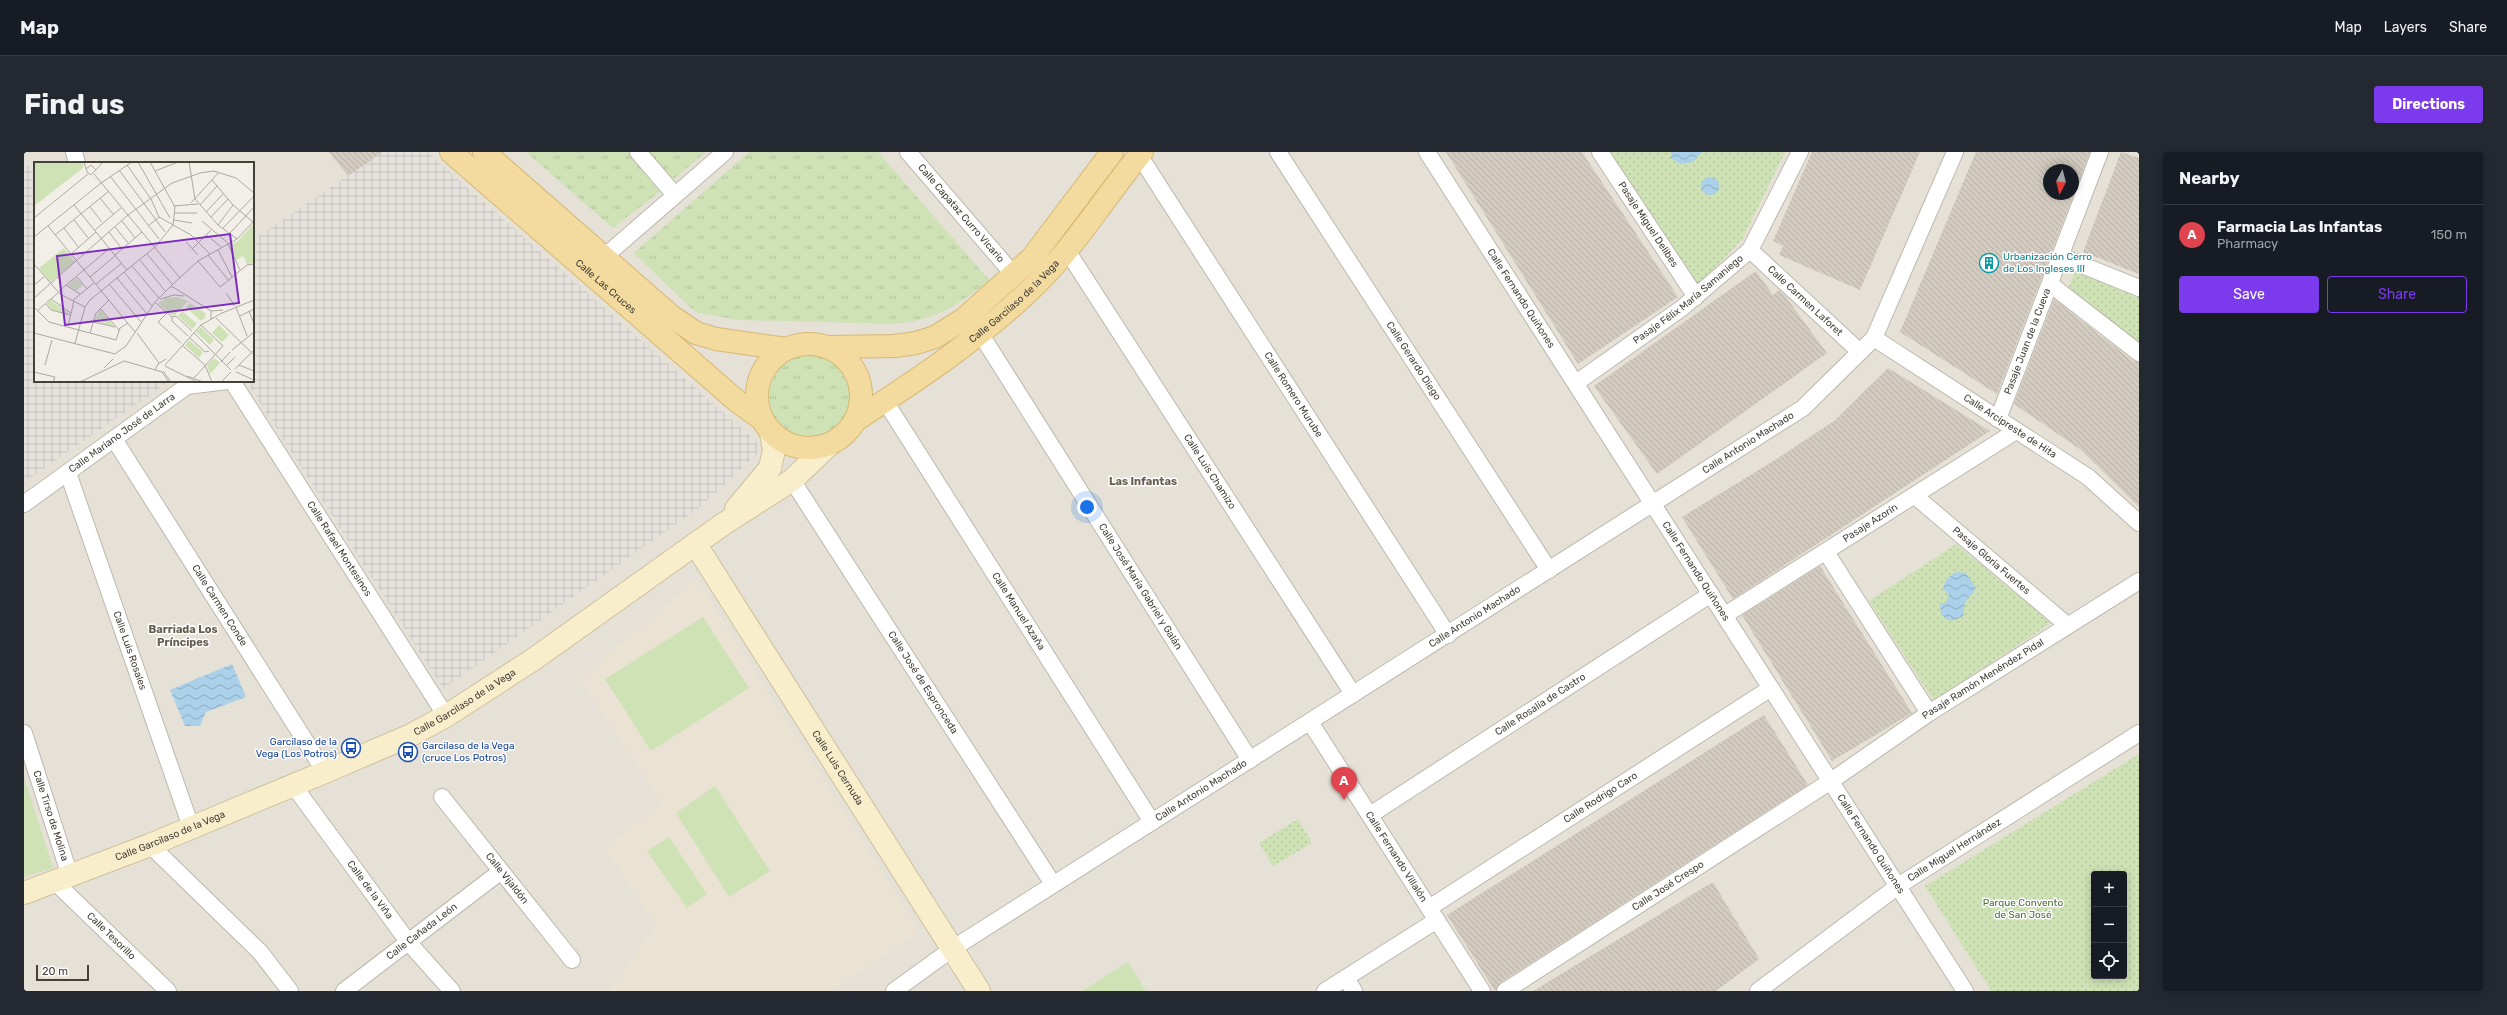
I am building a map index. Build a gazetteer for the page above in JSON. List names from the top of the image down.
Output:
{
  "streets": {
    "main road": ["Calle Las Cruces", "Calle Garcilaso de la Vega"],
    "street": [
      "Calle Capataz Curro Vicario",
      "Pasaje Miguel Delibes",
      "Calle Fernando Quiñones",
      "Pasaje Félix María Samaniego",
      "Calle Carmen Laforet",
      "Pasaje Juan de la Cueva",
      "Calle Gerardo Diego",
      "Calle Romero Murube",
      "Calle Arcipreste de Hita",
      "Calle Mariano José de Larra",
      "Calle Antonio Machado",
      "Calle Luis Chamizo",
      "Pasaje Azorín",
      "Calle Rafael Montesinos",
      "Pasaje Gloria Fuertes",
      "Calle José María Gabriel y Galán",
      "Calle Carmen Conde",
      "Calle Manuel Azaña",
      "Calle Luis Rosales",
      "Pasaje Ramón Menéndez Pidal",
      "Calle José de Espronceda",
      "Calle Rosalía de Castro",
      "Calle Luis Cernuda",
      "Calle Rodrigo Caro",
      "Calle Tirso de Molina",
      "Calle Miguel Hernández",
      "Calle Fernando Villalón",
      "Calle Vijaldón",
      "Calle José Crespo",
      "Calle de la Viña",
      "Calle Cañada León",
      "Calle Tesorillo"
    ]
  },
  "crossings": [
    ["Calle Capataz Curro Vicario", "Calle Garcilaso de la Vega"],
    ["Pasaje Miguel Delibes", "Pasaje Félix María Samaniego"],
    ["Calle Las Cruces", "Calle Garcilaso de la Vega"],
    ["Calle Fernando Quiñones", "Pasaje Félix María Samaniego"],
    ["Calle Fernando Quiñones", "Calle Antonio Machado"],
    ["Calle Fernando Quiñones", "Pasaje Azorín"],
    ["Calle Fernando Quiñones", "Pasaje Ramón Menéndez Pidal"],
    ["Calle Fernando Quiñones", "Calle Rosalía de Castro"],
    ["Calle Fernando Quiñones", "Calle Rodrigo Caro"],
    ["Calle Fernando Quiñones", "Calle Miguel Hernández"],
    ["Calle Fernando Quiñones", "Calle José Crespo"],
    ["Pasaje Félix María Samaniego", "Calle Carmen Laforet"],
    ["Calle Garcilaso de la Vega", "Calle Romero Murube"],
    ["Calle Garcilaso de la Vega", "Calle Luis Chamizo"],
    ["Calle Garcilaso de la Vega", "Calle Rafael Montesinos"],
    ["Calle Garcilaso de la Vega", "Calle José María Gabriel y Galán"],
    ["Calle Garcilaso de la Vega", "Calle Carmen Conde"],
    ["Calle Garcilaso de la Vega", "Calle Manuel Azaña"],
    ["Calle Garcilaso de la Vega", "Calle Luis Rosales"],
    ["Calle Garcilaso de la Vega", "Calle José de Espronceda"],
    ["Calle Garcilaso de la Vega", "Calle Luis Cernuda"],
    ["Calle Garcilaso de la Vega", "Calle Tirso de Molina"],
    ["Calle Garcilaso de la Vega", "Calle de la Viña"],
    ["Calle Garcilaso de la Vega", "Calle Tesorillo"],
    ["Calle Carmen Laforet", "Calle Antonio Machado"],
    ["Pasaje Juan de la Cueva", "Calle Arcipreste de Hita"],
    ["Calle Gerardo Diego", "Calle Antonio Machado"],
    ["Calle Romero Murube", "Calle Antonio Machado"],
    ["Calle Arcipreste de Hita", "Calle Antonio Machado"],
    ["Calle Arcipreste de Hita", "Pasaje Azorín"],
    ["Calle Mariano José de Larra", "Calle Carmen Conde"],
    ["Calle Mariano José de Larra", "Calle Luis Rosales"],
    ["Calle Antonio Machado", "Calle Luis Chamizo"],
    ["Calle Antonio Machado", "Calle José María Gabriel y Galán"],
    ["Calle Antonio Machado", "Calle Manuel Azaña"],
    ["Calle Antonio Machado", "Calle José de Espronceda"],
    ["Calle Antonio Machado", "Calle Luis Cernuda"],
    ["Calle Antonio Machado", "Calle Fernando Villalón"],
    ["Pasaje Azorín", "Pasaje Gloria Fuertes"],
    ["Pasaje Gloria Fuertes", "Pasaje Ramón Menéndez Pidal"],
    ["Pasaje Ramón Menéndez Pidal", "Calle José Crespo"],
    ["Calle Rosalía de Castro", "Calle Fernando Villalón"],
    ["Calle Rodrigo Caro", "Calle Fernando Villalón"],
    ["Calle Tirso de Molina", "Calle Tesorillo"],
    ["Calle Vijaldón", "Calle Cañada León"],
    ["Calle de la Viña", "Calle Cañada León"]
  ],
  "districts": ["Las Infantas", "Barriada Los Príncipes"],
  "parks": ["Parque Convento de San José"],
  "places": {
    "building": ["Urbanización Cerro de Los Ingleses III"],
    "bus stop": ["Garcilaso de la Vega (Los Potros)", "Garcilaso de la Vega (cruce Los Potros)"]
  },
  "scale_bar": "20 m",
  "north": "bottom",
  "page": {
    "header": "Map",
    "nav": ["Map", "Layers", "Share"],
    "buttons": [
      "Directions",
      ["Save", "Share"]
    ],
    "title": "Find us",
    "heading": "Nearby",
    "list": [
      {
        "mark": "A",
        "name": "Farmacia Las Infantas",
        "note": "Pharmacy",
        "value": "150 m"
      }
    ],
    "pins": "A",
    "map_buttons": ["+", "−"],
    "scale": "20 m"
  }
}
